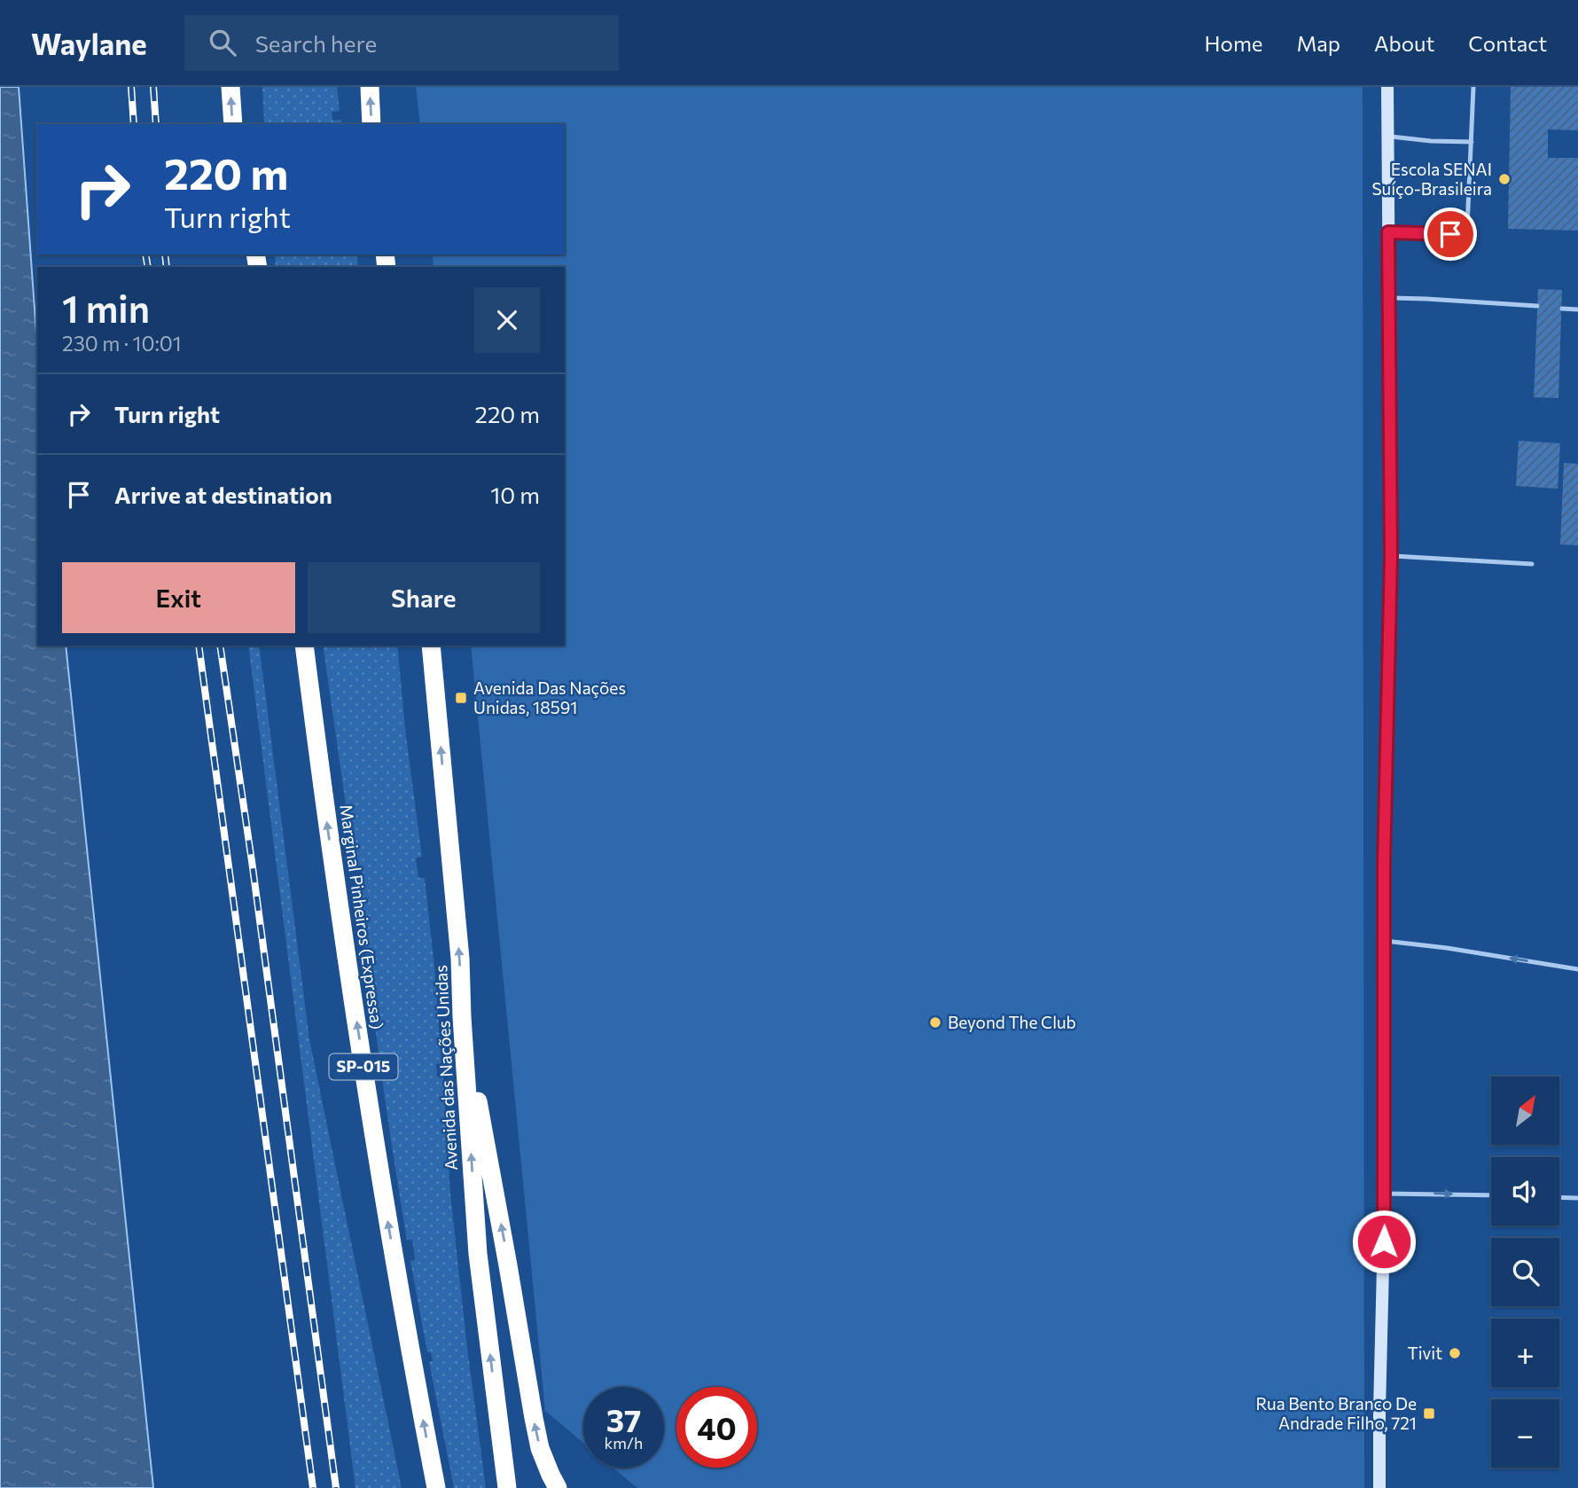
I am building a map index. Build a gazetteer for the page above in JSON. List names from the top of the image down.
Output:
{
  "streets": {
    "highway": ["Marginal Pinheiros (Expressa)", "SP-015", "Avenida das Nações Unidas"]
  },
  "places": {
    "other": ["Escola SENAI Suíço-Brasileira", "Beyond The Club", "Tivit"],
    "transit": ["Avenida Das Nações Unidas, 18591", "Rua Bento Branco De Andrade Filho, 721"]
  },
  "north": "top right",
  "page": {
    "header": "Waylane",
    "search": "Search here",
    "nav": [
      "Home",
      "Map",
      "About",
      "Contact"
    ],
    "turn": ["220 m", "Turn right"],
    "heading": ["1 min", "230 m · 10:01"],
    "list": [
      {
        "name": "Turn right",
        "value": "220 m"
      },
      {
        "name": "Arrive at destination",
        "value": "10 m"
      }
    ],
    "buttons": ["Exit", "Share"],
    "map_buttons": ["+", "−"],
    "speed": "37 km/h",
    "limit": "40"
  }
}
